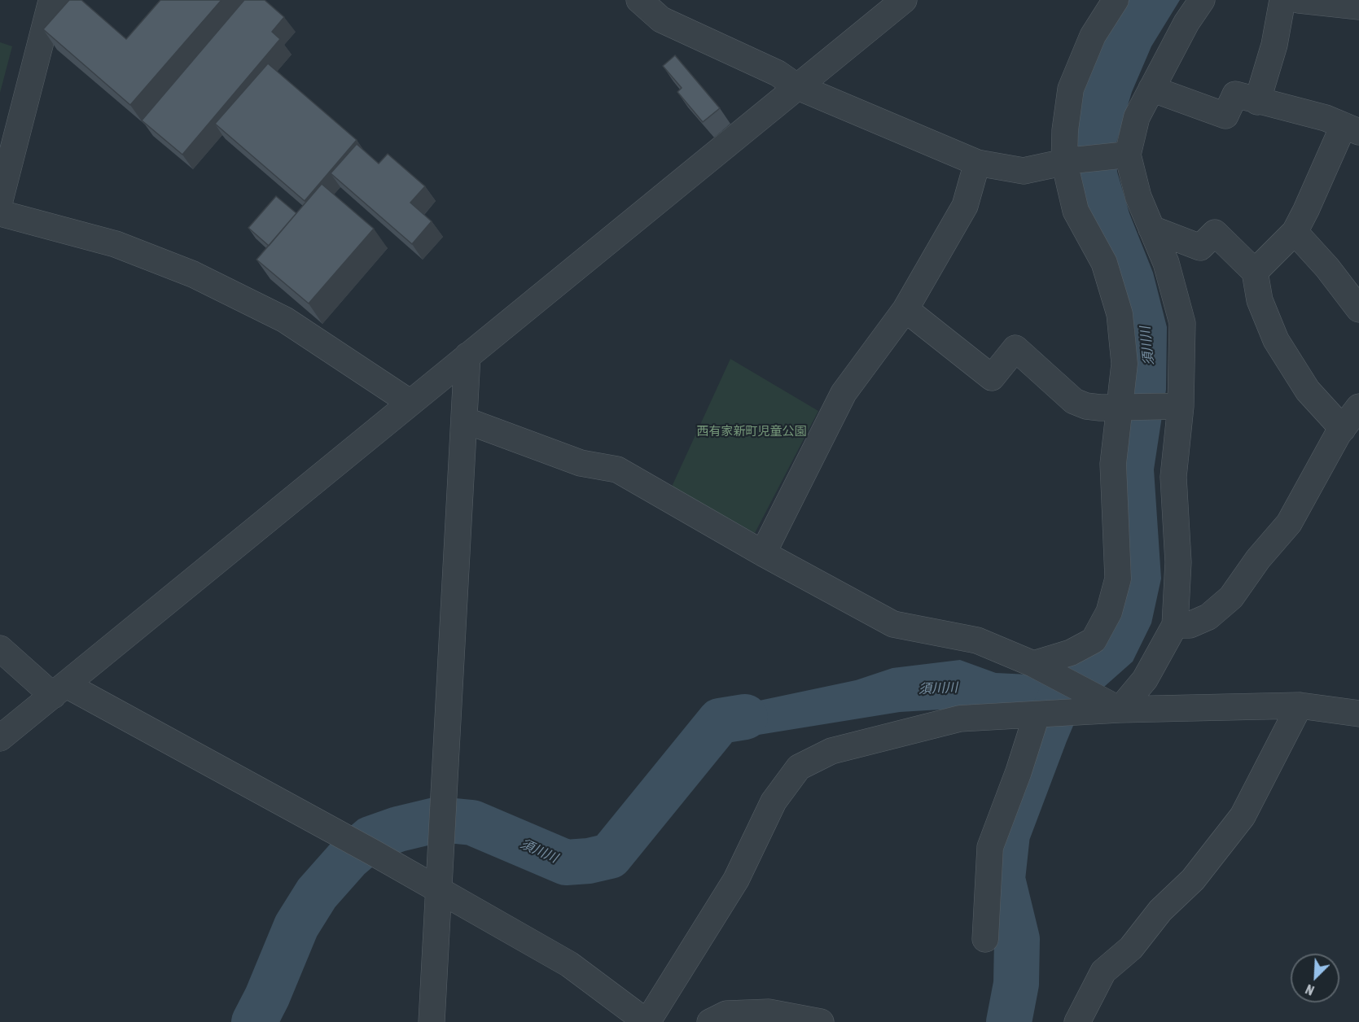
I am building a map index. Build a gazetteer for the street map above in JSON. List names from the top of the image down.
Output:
{
  "water": ["須川川"],
  "parks": ["西有家新町児童公園"],
  "north": "bottom left"
}
